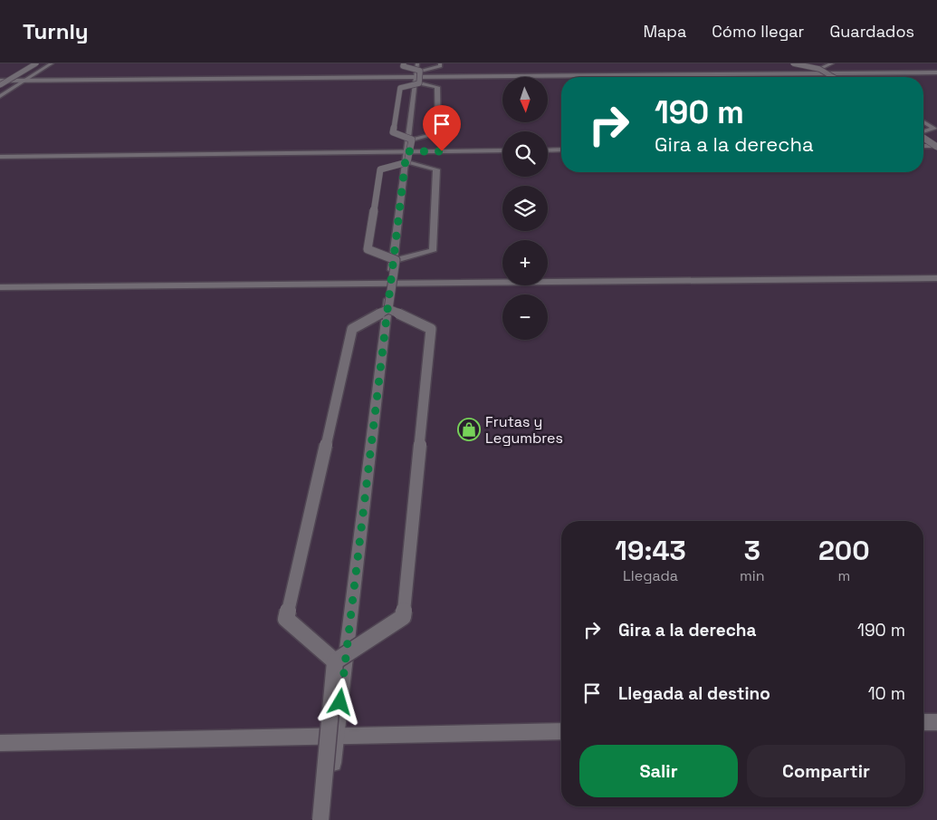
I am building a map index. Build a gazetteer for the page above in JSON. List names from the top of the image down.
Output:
{
  "places": {
    "shop": ["Frutas y Legumbres"]
  },
  "north": "bottom",
  "page": {
    "header": "Turnly",
    "nav": ["Mapa", "Cómo llegar", "Guardados"],
    "map_buttons": ["+", "−"],
    "turn": ["190 m", "Gira a la derecha"],
    "eta": [
      "19:43",
      "Llegada",
      "3",
      "min",
      "200",
      "m"
    ],
    "list": [
      {
        "name": "Gira a la derecha",
        "value": "190 m"
      },
      {
        "name": "Llegada al destino",
        "value": "10 m"
      }
    ],
    "buttons": ["Salir", "Compartir"]
  }
}
